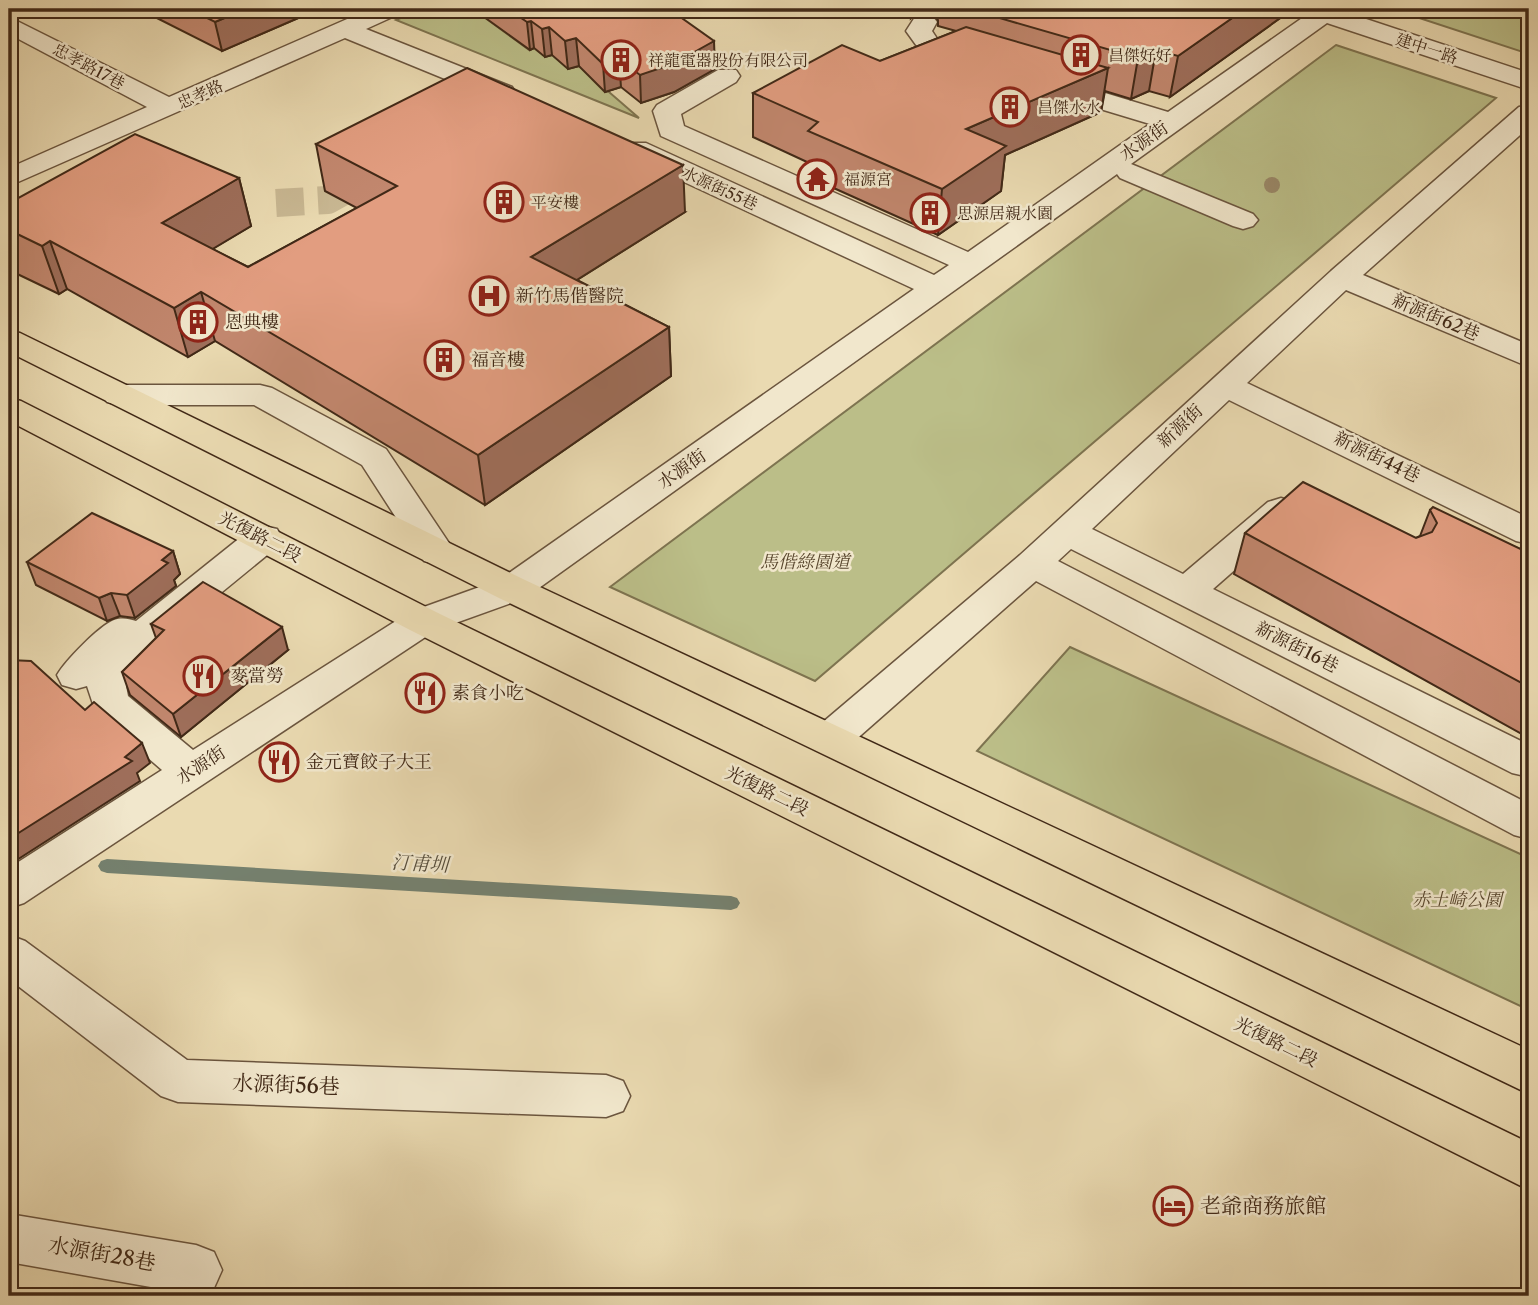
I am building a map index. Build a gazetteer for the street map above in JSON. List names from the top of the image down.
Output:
{
  "streets": {
    "main road": ["光復路二段"],
    "street": [
      "建中一路",
      "忠孝路17巷",
      "忠孝路",
      "水源街",
      "水源街55巷",
      "新源街62巷",
      "新源街",
      "新源街44巷",
      "新源街16巷",
      "水源街56巷",
      "水源街28巷"
    ]
  },
  "crossings": [
    ["建中一路", "水源街"],
    ["忠孝路17巷", "忠孝路"],
    ["水源街", "水源街55巷"],
    ["水源街", "光復路二段"],
    ["新源街62巷", "新源街"],
    ["新源街", "新源街44巷"],
    ["新源街", "新源街16巷"]
  ],
  "water": ["汀甫圳"],
  "parks": ["馬偕綠園道", "赤土崎公園"],
  "places": {
    "building": [
      "昌傑好好",
      "祥龍電器股份有限公司",
      "昌傑水水",
      "平安樓",
      "思源居親水園",
      "恩典樓",
      "福音樓"
    ],
    "temple": ["福源宮"],
    "hospital": ["新竹馬偕醫院"],
    "restaurant": ["麥當勞", "素食小吃", "金元寶餃子大王"],
    "hotel": ["老爺商務旅館"]
  }
}
